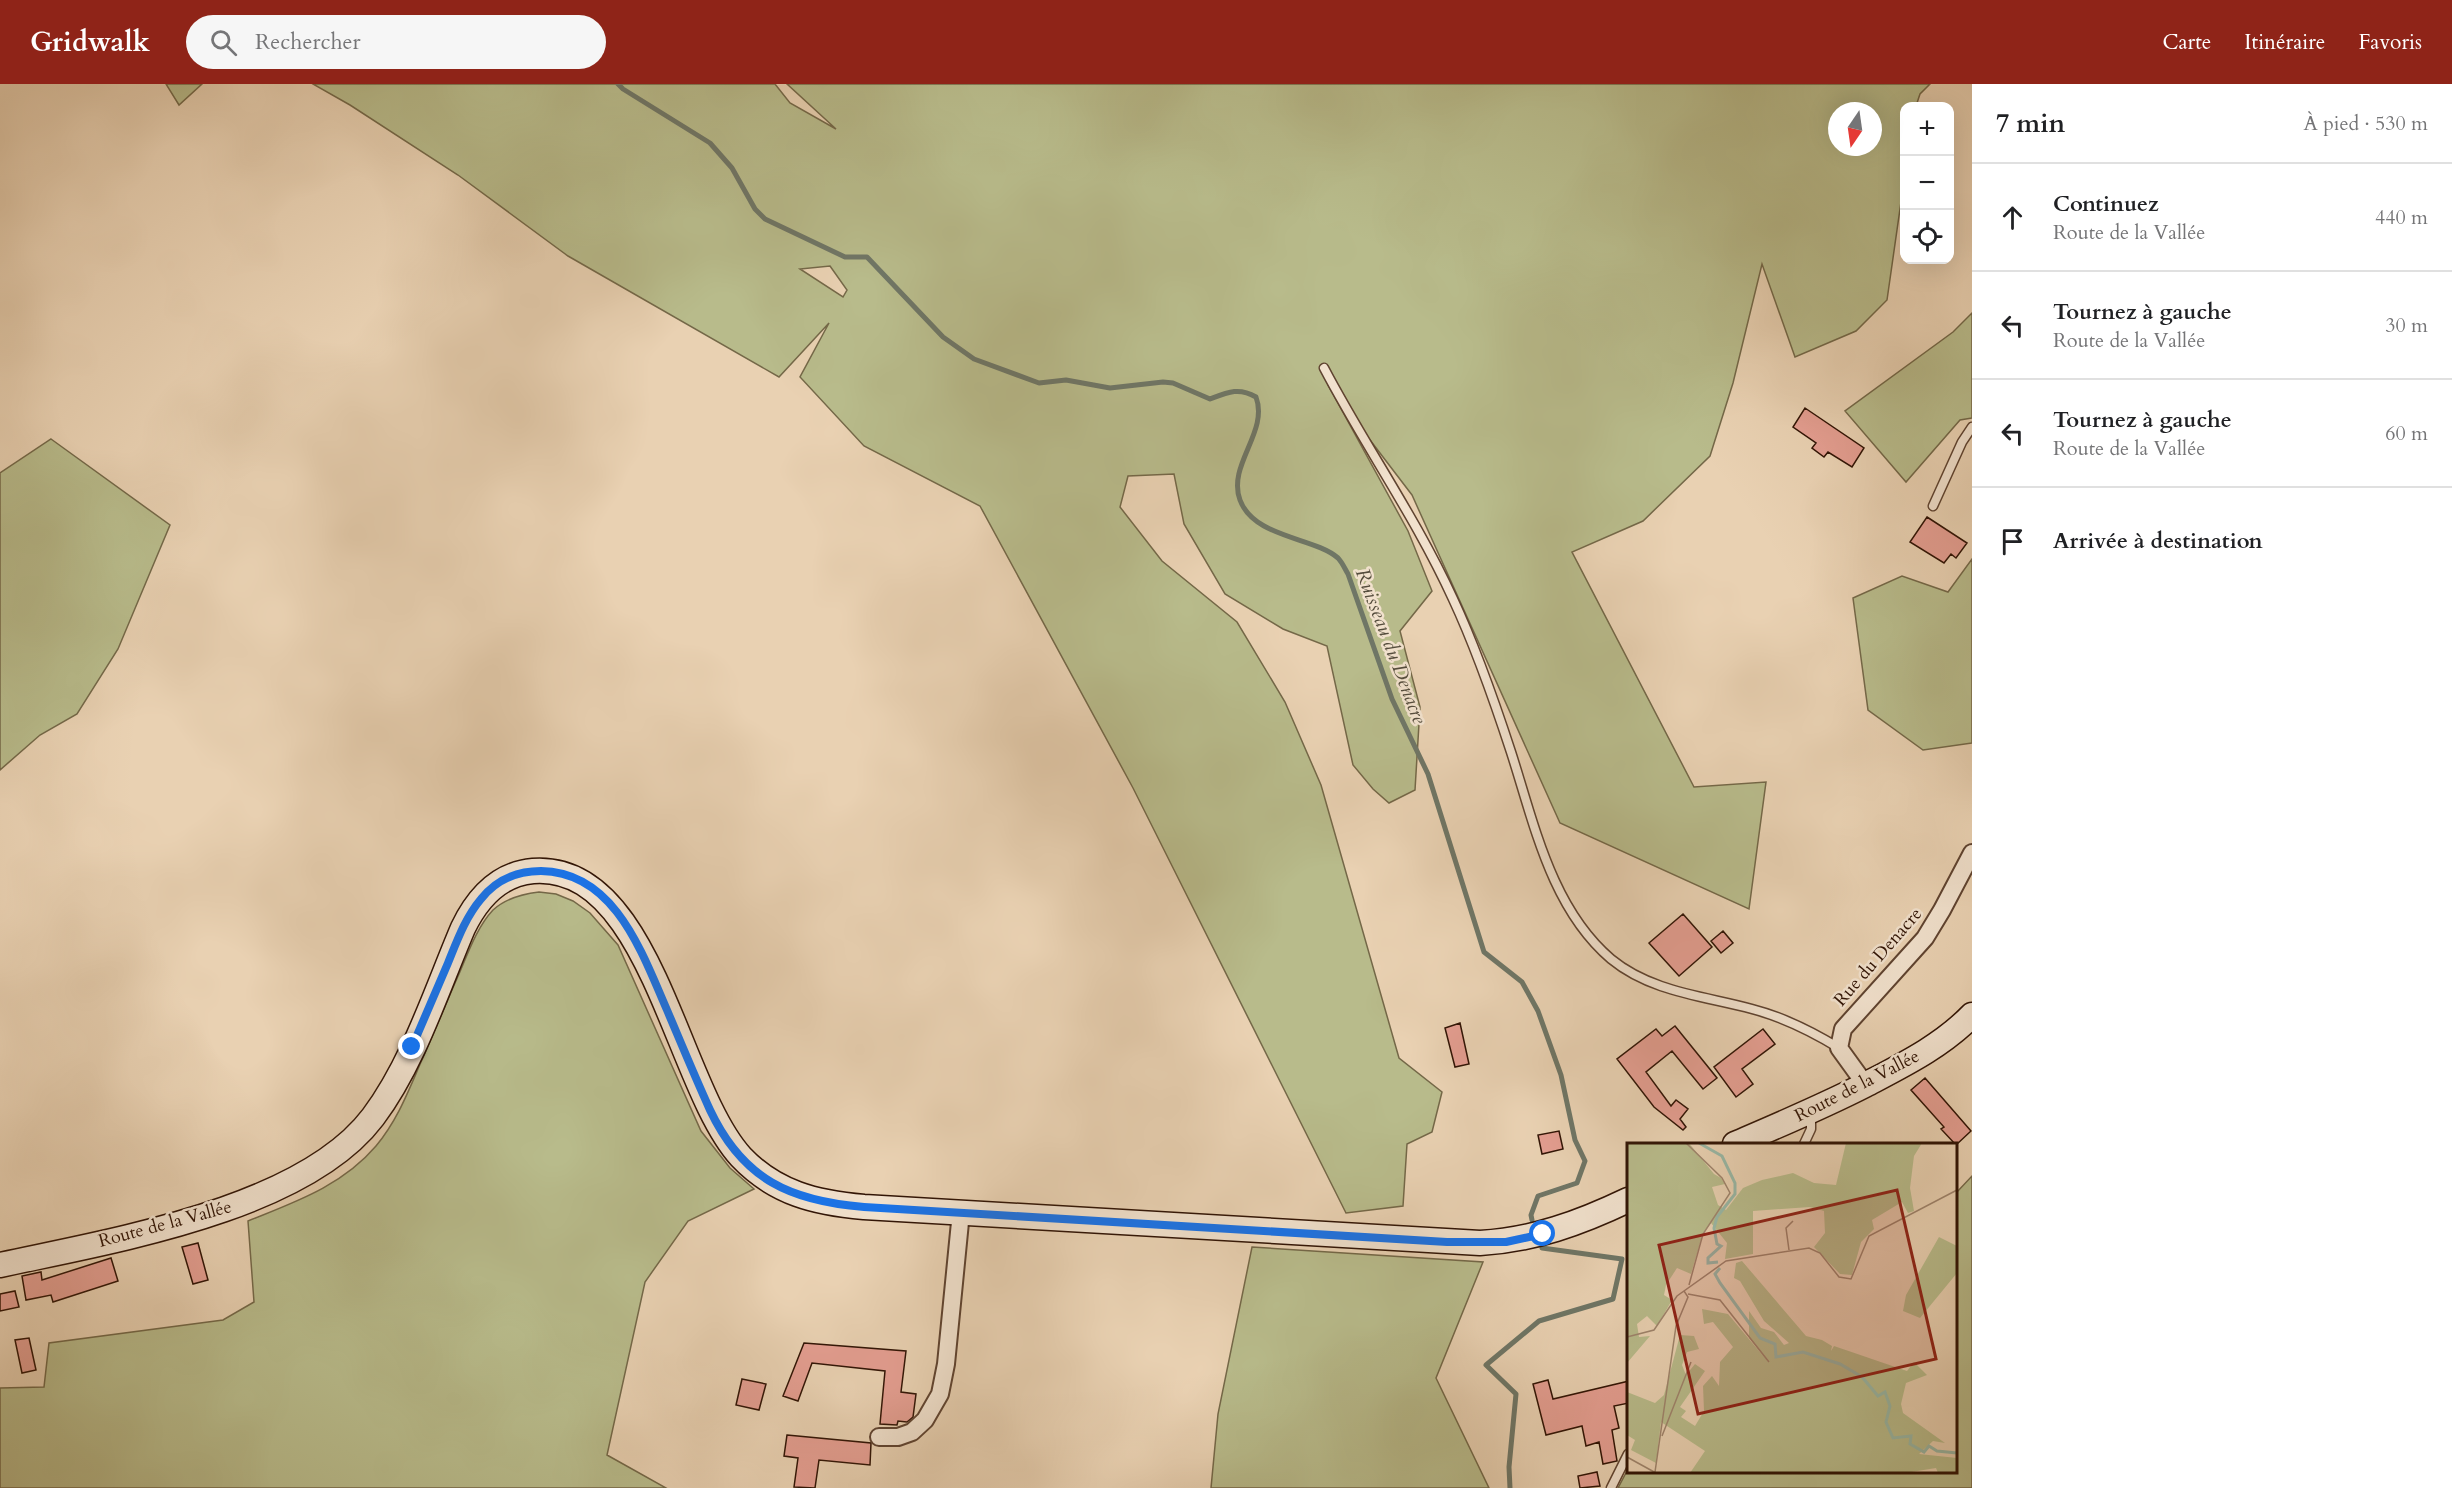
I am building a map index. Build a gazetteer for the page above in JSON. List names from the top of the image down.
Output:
{
  "streets": {
    "street": ["Rue du Denacre", "Route de la Vallée"]
  },
  "water": ["Ruisseau du Denacre"],
  "north": "bottom",
  "page": {
    "header": "Gridwalk",
    "search": "Rechercher",
    "nav": ["Carte", "Itinéraire", "Favoris"],
    "heading": ["7 min", "À pied · 530 m"],
    "map_buttons": ["+", "−"],
    "list": [
      ["Continuez", "Route de la Vallée", "440 m"],
      ["Tournez à gauche", "Route de la Vallée", "30 m"],
      ["Tournez à gauche", "Route de la Vallée", "60 m"],
      "Arrivée à destination"
    ]
  }
}
